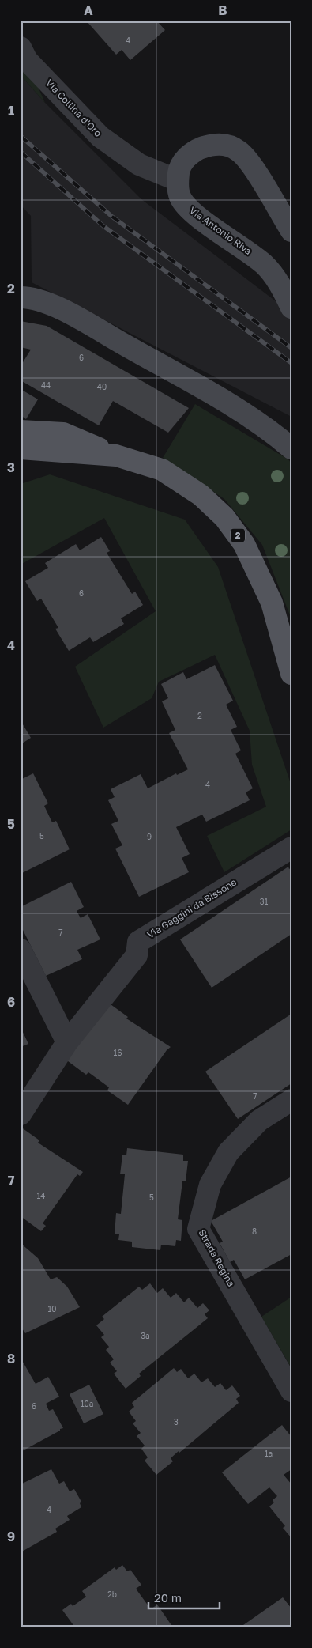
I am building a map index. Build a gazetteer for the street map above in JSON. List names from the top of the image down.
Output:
{
  "streets": {
    "main road": ["Via Antonio Riva", "2"],
    "street": ["Via Collina d'Oro", "Via Gaggini da Bissone", "Strada Regina"]
  },
  "crossings": [
    ["Via Collina d'Oro", "Via Antonio Riva"]
  ],
  "house_numbers": [
    "4",
    "6",
    "44",
    "40",
    "6",
    "2",
    "4",
    "5",
    "9",
    "31",
    "7",
    "16",
    "7",
    "14",
    "5",
    "8",
    "10",
    "3a",
    "10a",
    "6",
    "3",
    "1a",
    "4",
    "2b"
  ],
  "scale_bar": "20 m",
  "grid": {
    "columns": ["A", "B"],
    "rows": [
      "1",
      "2",
      "3",
      "4",
      "5",
      "6",
      "7",
      "8",
      "9"
    ]
  }
}
